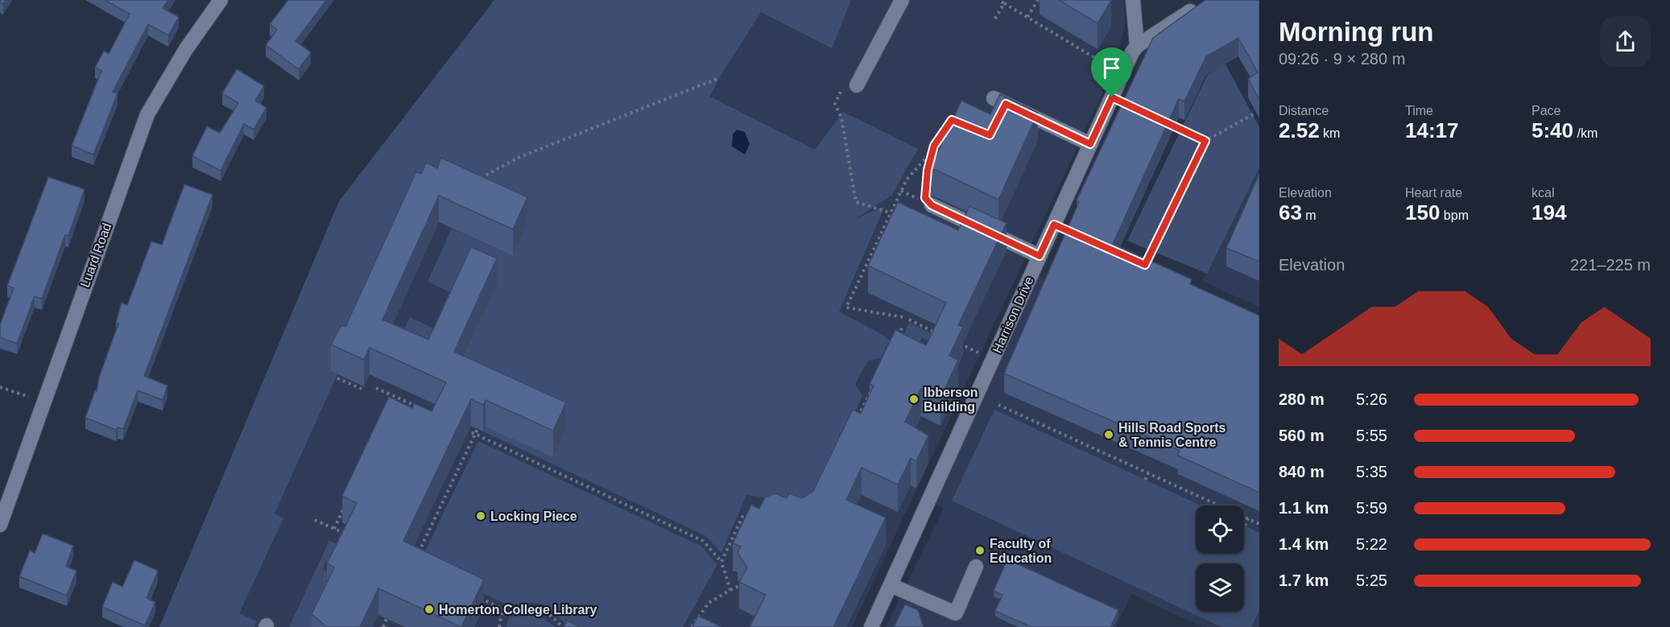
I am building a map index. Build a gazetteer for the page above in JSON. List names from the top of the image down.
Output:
{
  "streets": {
    "street": ["Luard Road", "Harrison Drive"]
  },
  "places": [
    "Ibberson Building",
    "Hills Road Sports & Tennis Centre",
    "Locking Piece",
    "Faculty of Education",
    "Homerton College Library"
  ],
  "page": {
    "heading": ["Morning run", "09:26 · 9 × 280 m"],
    "stats": [
      ["Distance", "2.52 km"],
      ["Time", "14:17"],
      ["Pace", "5:40 /km"],
      ["Elevation", "63 m"],
      ["Heart rate", "150 bpm"],
      ["kcal", "194"]
    ],
    "chart": ["Elevation", "221–225 m"],
    "list": [
      {
        "name": "280 m",
        "note": "5:26"
      },
      {
        "name": "560 m",
        "note": "5:55"
      },
      {
        "name": "840 m",
        "note": "5:35"
      },
      {
        "name": "1.1 km",
        "note": "5:59"
      },
      {
        "name": "1.4 km",
        "note": "5:22"
      },
      {
        "name": "1.7 km",
        "note": "5:25"
      }
    ]
  }
}
